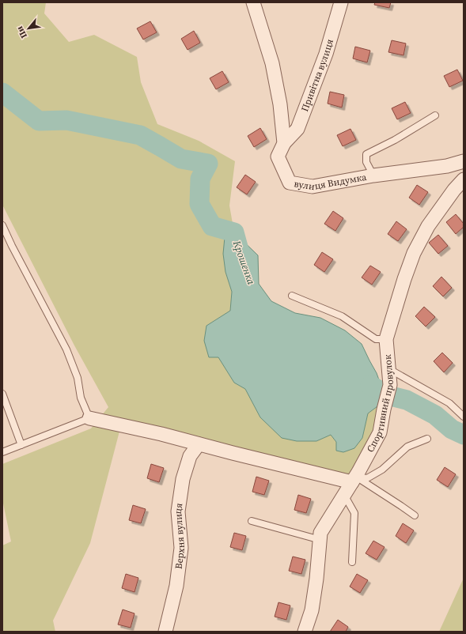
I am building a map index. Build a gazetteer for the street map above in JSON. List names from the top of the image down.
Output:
{
  "streets": {
    "street": [
      "Привітна вулиця",
      "вулиця Видумка",
      "Спортивний провулок",
      "Верхня вулиця"
    ]
  },
  "crossings": [
    ["Привітна вулиця", "вулиця Видумка"]
  ],
  "water": ["Крошенка"],
  "north": "bottom left"
}
